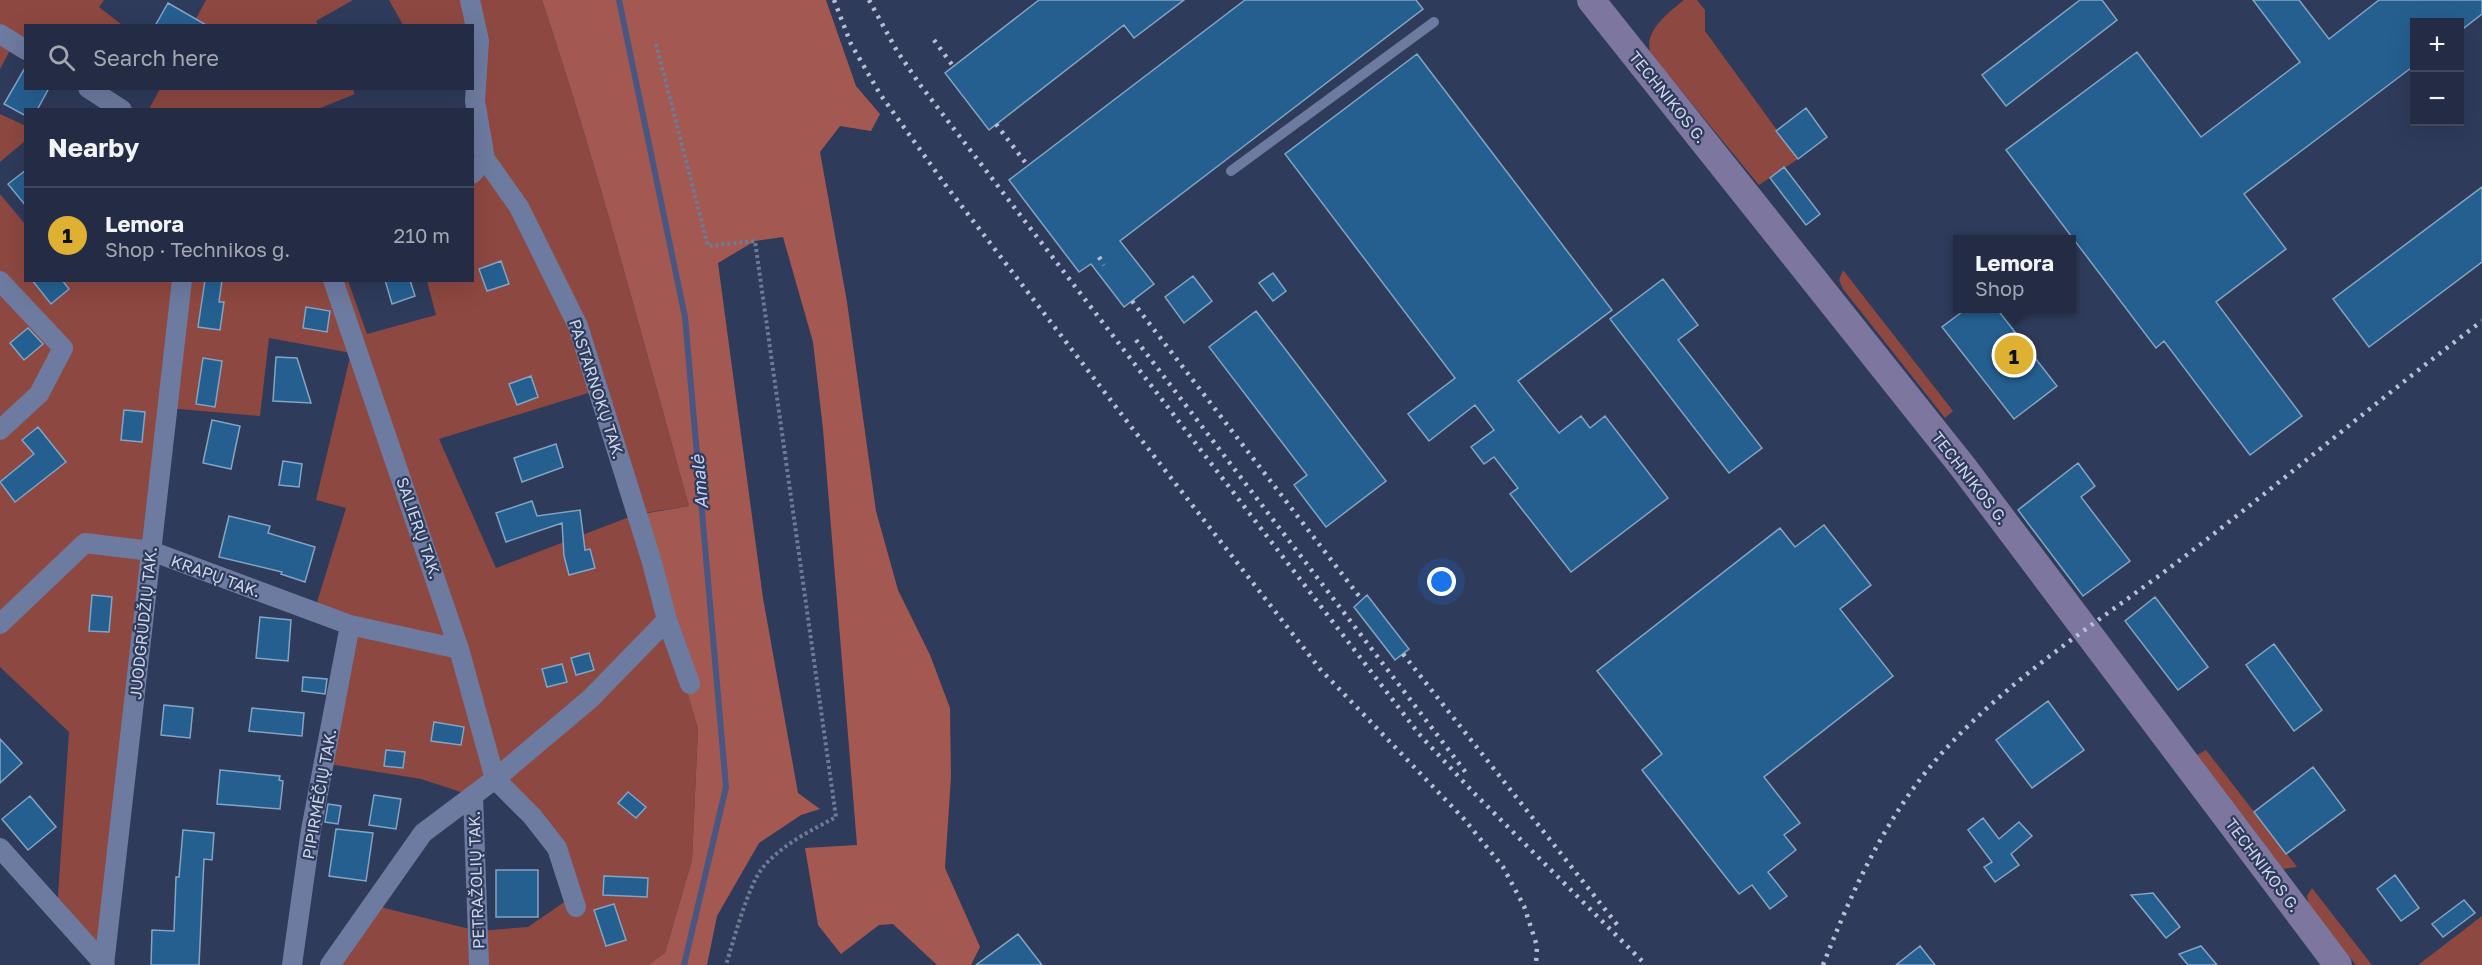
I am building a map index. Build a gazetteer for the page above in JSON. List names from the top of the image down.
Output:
{
  "streets": {
    "street": [
      "TECHNIKOS G.",
      "PASTARNOKŲ TAK.",
      "SALIERŲ TAK.",
      "KRAPŲ TAK.",
      "JUODGRŪDŽIŲ TAK.",
      "PIPIRMĖČIŲ TAK.",
      "PETRAŽOLIŲ TAK."
    ]
  },
  "crossings": [
    ["SALIERŲ TAK.", "KRAPŲ TAK."],
    ["KRAPŲ TAK.", "JUODGRŪDŽIŲ TAK."],
    ["KRAPŲ TAK.", "PIPIRMĖČIŲ TAK."]
  ],
  "water": ["Amalė"],
  "page": {
    "map_buttons": ["+", "−"],
    "search": "Search here",
    "heading": "Nearby",
    "list": [
      {
        "mark": "1",
        "name": "Lemora",
        "note": "Shop · Technikos g.",
        "value": "210 m"
      }
    ],
    "popup": ["Lemora", "Shop"],
    "pins": "1"
  }
}
